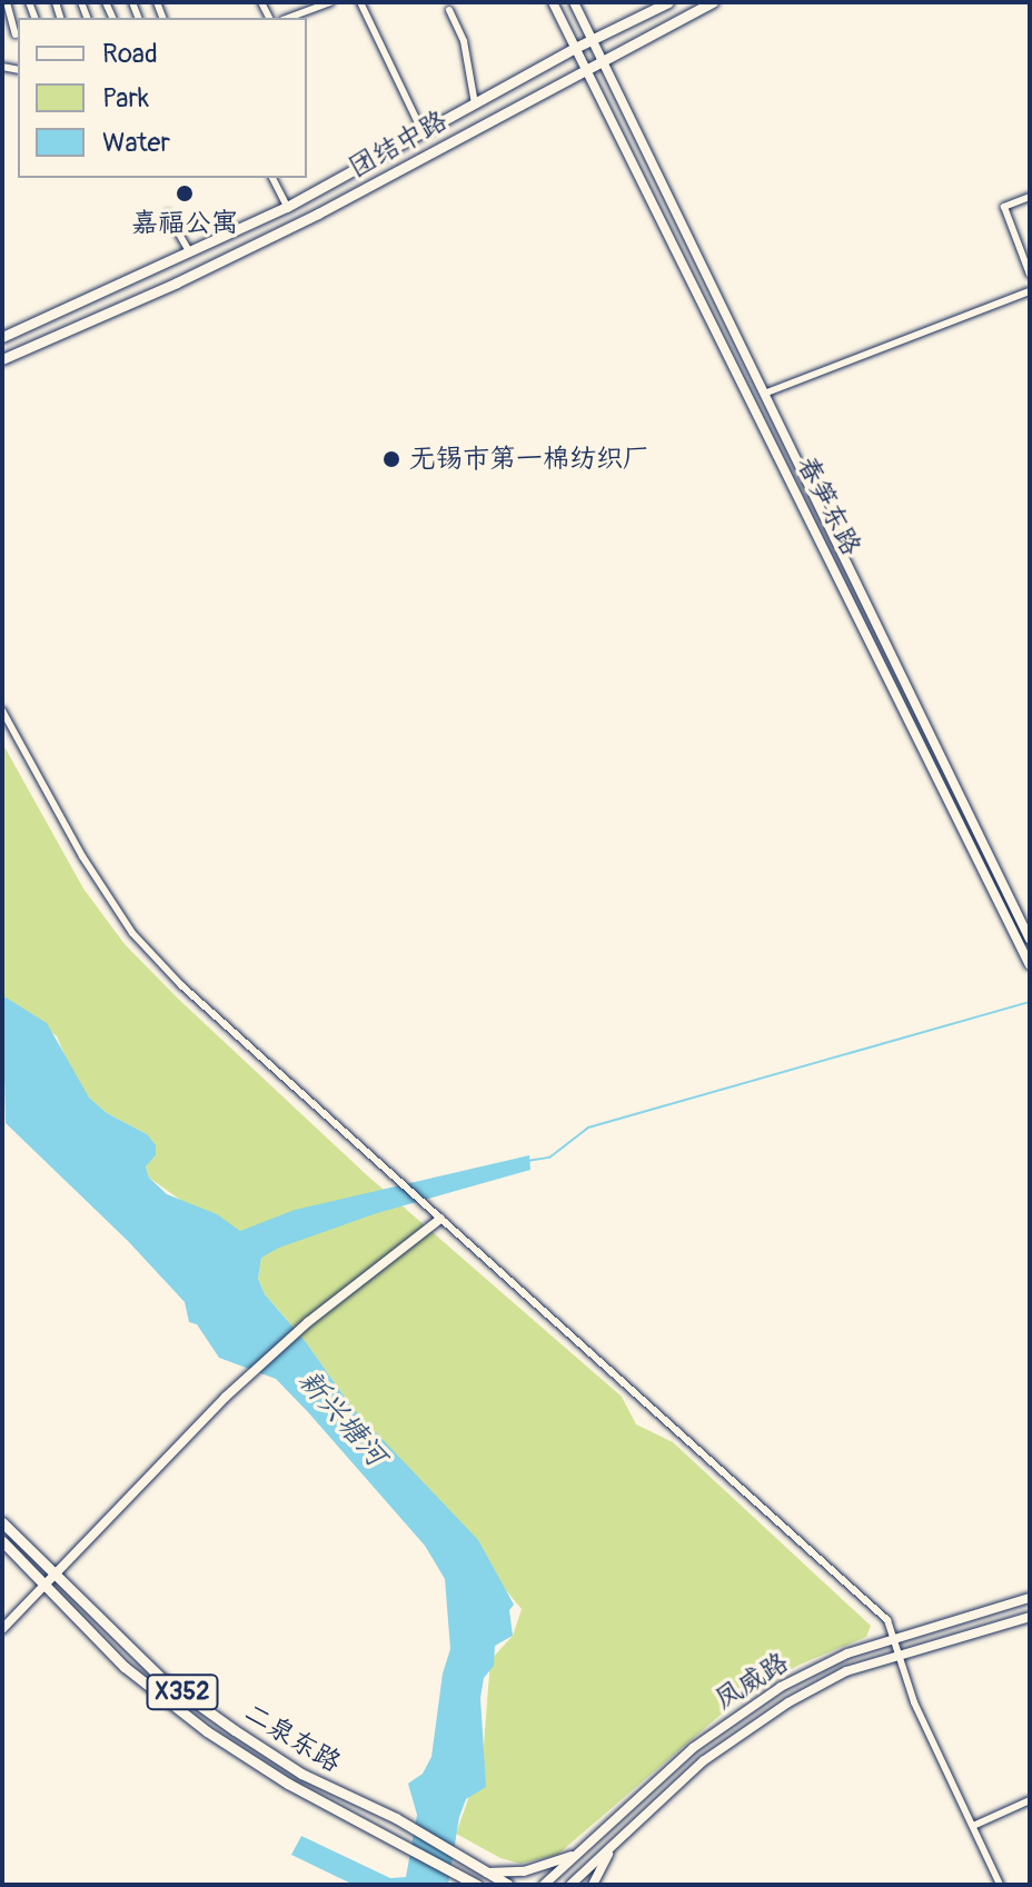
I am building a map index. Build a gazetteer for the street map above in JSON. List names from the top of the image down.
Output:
{
  "streets": {
    "main road": [
      "团结中路",
      "春笋东路",
      "凤威路",
      "X352",
      "二泉东路"
    ]
  },
  "crossings": [
    ["团结中路", "春笋东路"]
  ],
  "water": ["新兴塘河"],
  "places": ["嘉福公寓", "无锡市第一棉纺织厂"],
  "legend": ["Road", "Park", "Water"]
}
